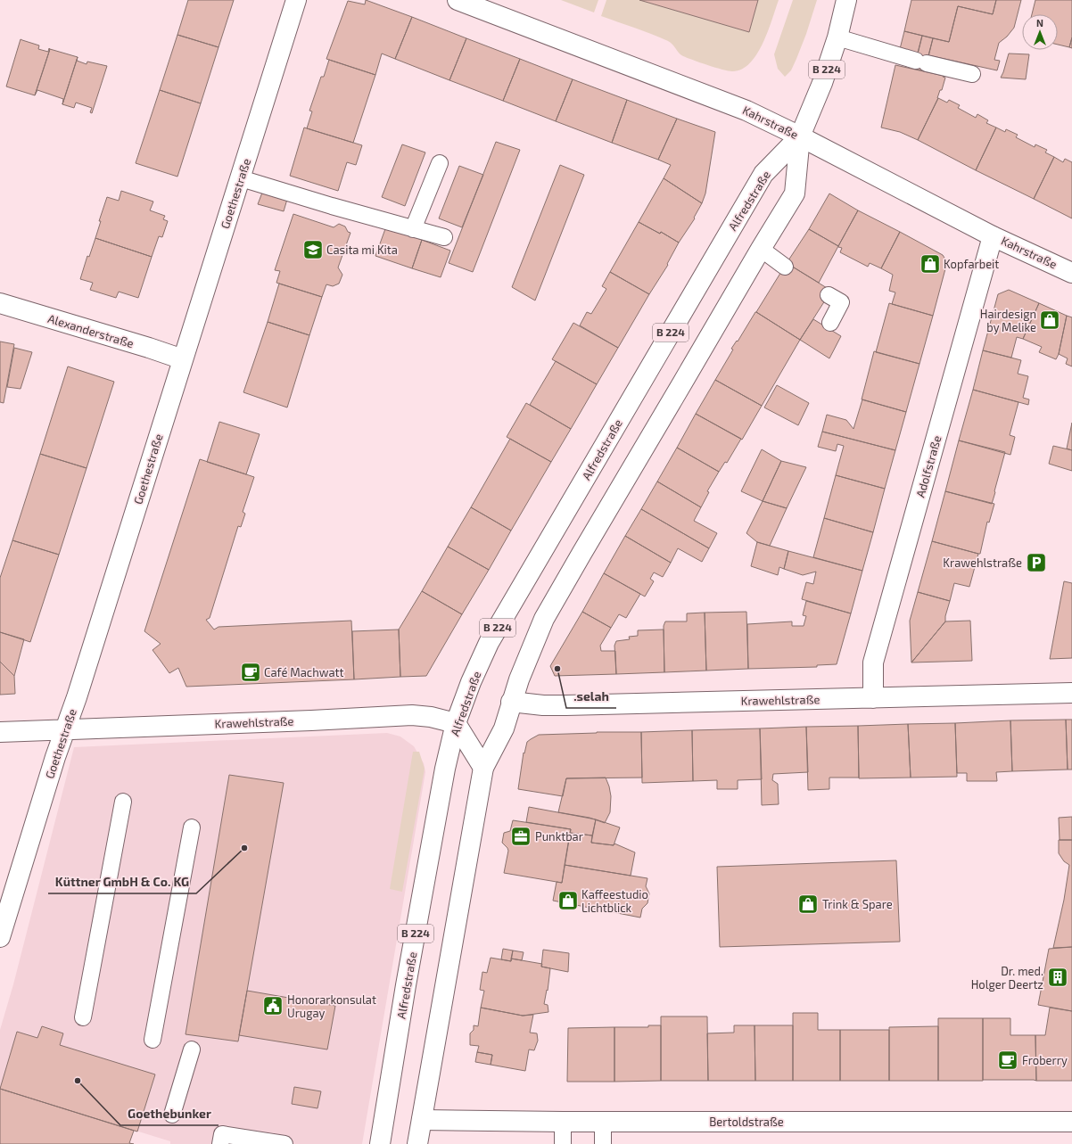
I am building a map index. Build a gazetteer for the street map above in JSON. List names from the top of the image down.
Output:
{
  "streets": {
    "street": [
      "B 224",
      "Kahrstraße",
      "Goethestraße",
      "Alfredstraße",
      "Alexanderstraße",
      "Adolfstraße",
      "Krawehlstraße",
      "Bertoldstraße"
    ]
  },
  "crossings": [
    ["B 224", "Kahrstraße"],
    ["B 224", "Alfredstraße"],
    ["B 224", "Krawehlstraße"],
    ["B 224", "Bertoldstraße"],
    ["Kahrstraße", "Alfredstraße"],
    ["Kahrstraße", "Adolfstraße"],
    ["Goethestraße", "Alexanderstraße"],
    ["Goethestraße", "Krawehlstraße"],
    ["Alfredstraße", "Krawehlstraße"],
    ["Adolfstraße", "Krawehlstraße"]
  ],
  "places": {
    "school or university": ["Casita mi Kita"],
    "shop": [
      "Kopfarbeit",
      "Hairdesign by Melike",
      "Kaffeestudio Lichtblick",
      "Trink & Spare"
    ],
    "parking": ["Krawehlstraße"],
    "other": [".selah", "Küttner GmbH & Co. KG", "Goethebunker"],
    "cafe": ["Café Machwatt", "Froberry"],
    "office": ["Punktbar"],
    "building": ["Dr. med. Holger Deertz"],
    "public building": ["Honorarkonsulat Urugay"]
  },
  "north": "top"
}
